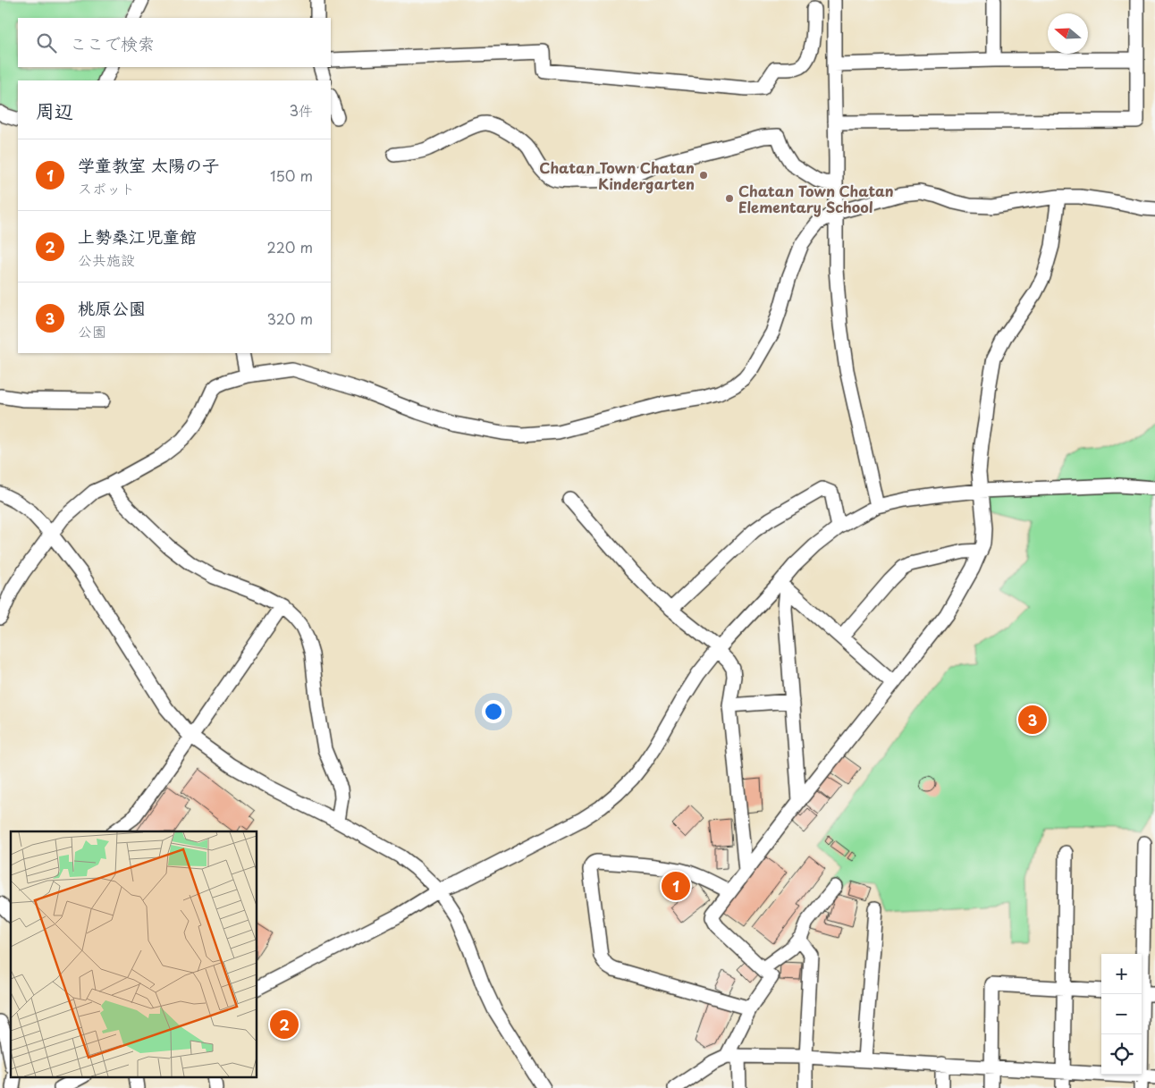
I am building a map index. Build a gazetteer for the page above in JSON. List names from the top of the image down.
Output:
{
  "places": ["Chatan Town Chatan Kindergarten", "Chatan Town Chatan Elementary School"],
  "north": "left",
  "page": {
    "search": "ここで検索",
    "heading": ["周辺", "3件"],
    "list": [
      {
        "mark": "1",
        "name": "学童教室 太陽の子",
        "note": "スポット",
        "value": "150 m"
      },
      {
        "mark": "2",
        "name": "上勢桑江児童館",
        "note": "公共施設",
        "value": "220 m"
      },
      {
        "mark": "3",
        "name": "桃原公園",
        "note": "公園",
        "value": "320 m"
      }
    ],
    "pins": ["3", "1", "2"],
    "map_buttons": ["+", "−"]
  }
}
